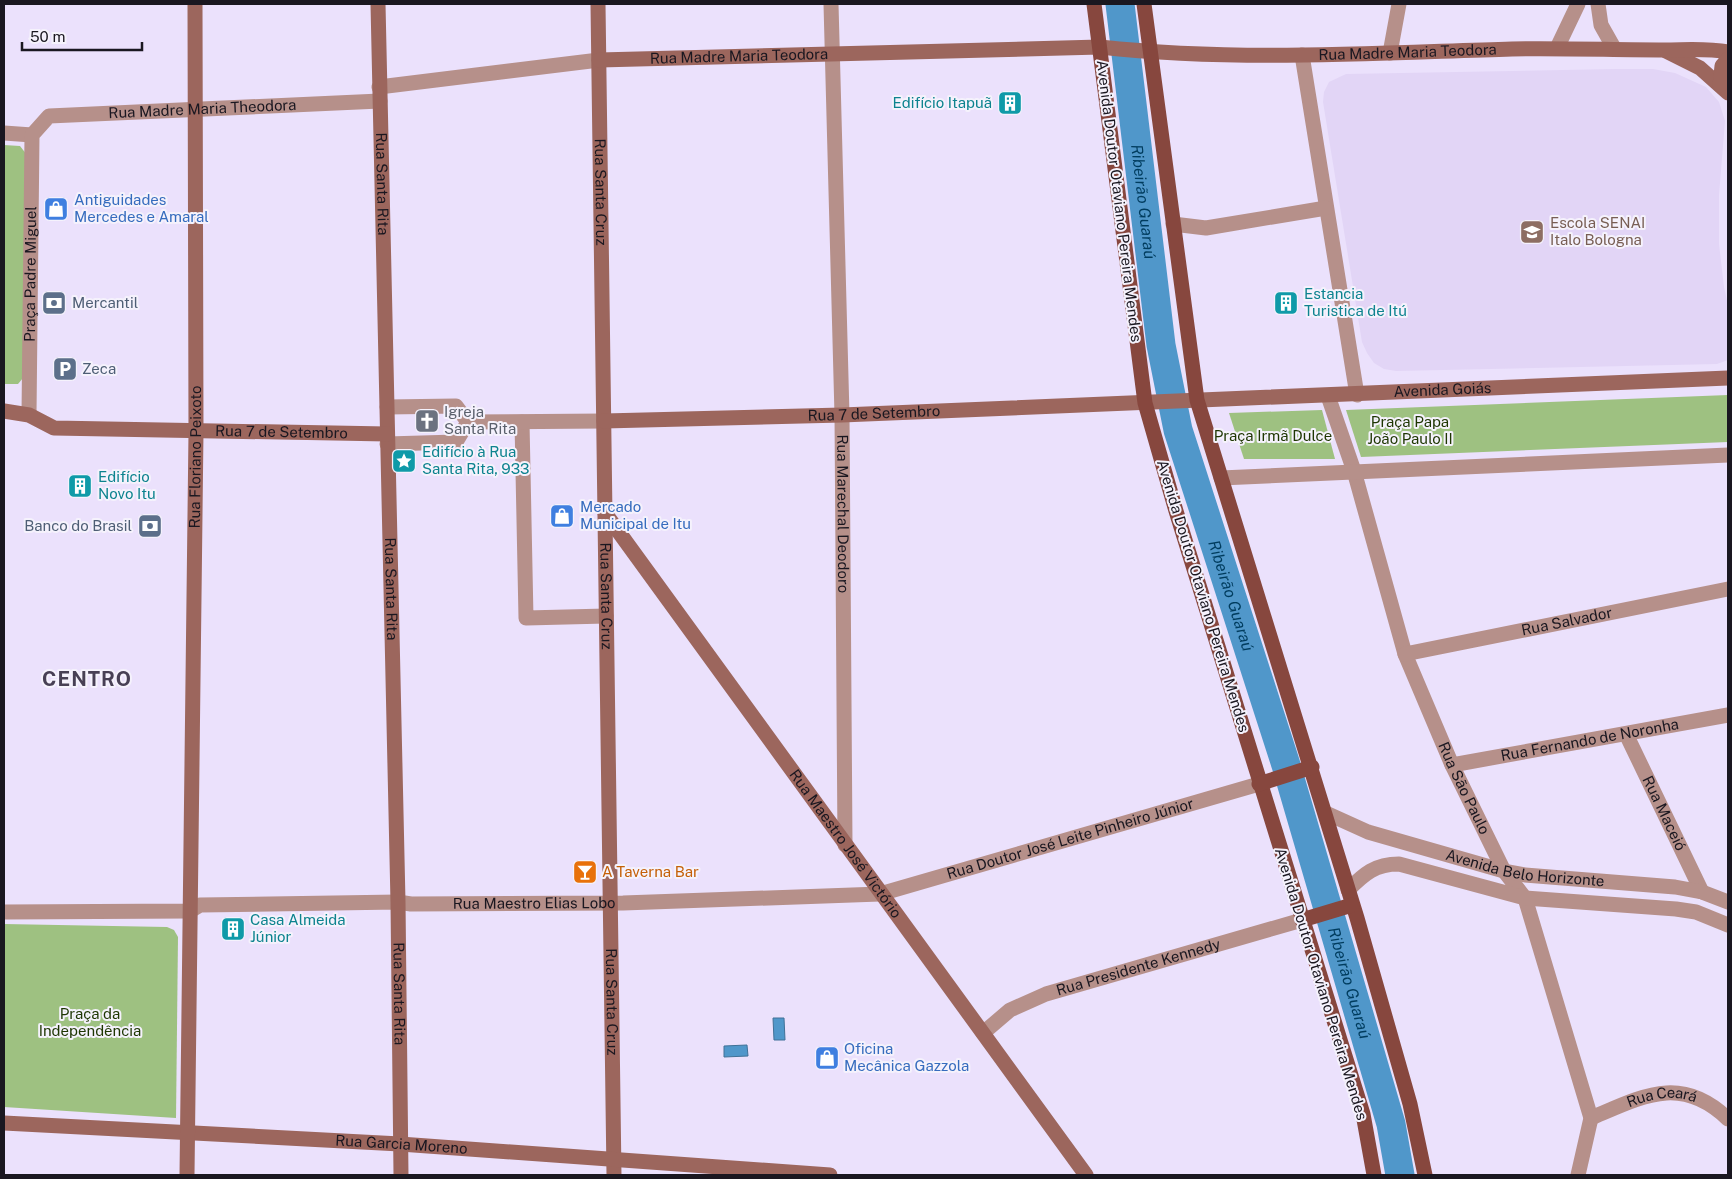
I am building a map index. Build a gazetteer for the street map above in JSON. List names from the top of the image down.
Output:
{
  "streets": {
    "main road": ["Avenida Doutor Otaviano Pereira Mendes"],
    "street": [
      "Rua Madre Maria Teodora",
      "Rua Madre Maria Theodora",
      "Rua Santa Rita",
      "Rua Santa Cruz",
      "Praça Padre Miguel",
      "Avenida Goiás",
      "Rua 7 de Setembro",
      "Rua Floriano Peixoto",
      "Rua Marechal Deodoro",
      "Rua Salvador",
      "Rua Fernando de Noronha",
      "Rua São Paulo",
      "Rua Maceió",
      "Rua Doutor José Leite Pinheiro Júnior",
      "Rua Maestro José Victório",
      "Avenida Belo Horizonte",
      "Rua Maestro Elias Lobo",
      "Rua Presidente Kennedy",
      "Rua Ceará",
      "Rua Garcia Moreno"
    ]
  },
  "crossings": [
    ["Rua Madre Maria Teodora", "Rua Madre Maria Theodora"],
    ["Rua Madre Maria Teodora", "Rua Santa Rita"],
    ["Rua Madre Maria Teodora", "Rua Santa Cruz"],
    ["Rua Madre Maria Teodora", "Avenida Doutor Otaviano Pereira Mendes"],
    ["Rua Madre Maria Teodora", "Rua Marechal Deodoro"],
    ["Rua Madre Maria Theodora", "Rua Santa Rita"],
    ["Rua Madre Maria Theodora", "Praça Padre Miguel"],
    ["Rua Madre Maria Theodora", "Rua Floriano Peixoto"],
    ["Rua Santa Rita", "Rua 7 de Setembro"],
    ["Rua Santa Rita", "Rua Maestro Elias Lobo"],
    ["Rua Santa Rita", "Rua Garcia Moreno"],
    ["Rua Santa Cruz", "Rua 7 de Setembro"],
    ["Rua Santa Cruz", "Rua Maestro José Victório"],
    ["Rua Santa Cruz", "Rua Maestro Elias Lobo"],
    ["Rua Santa Cruz", "Rua Garcia Moreno"],
    ["Avenida Doutor Otaviano Pereira Mendes", "Avenida Goiás"],
    ["Avenida Doutor Otaviano Pereira Mendes", "Rua 7 de Setembro"],
    ["Avenida Doutor Otaviano Pereira Mendes", "Rua Doutor José Leite Pinheiro Júnior"],
    ["Avenida Doutor Otaviano Pereira Mendes", "Rua Presidente Kennedy"],
    ["Praça Padre Miguel", "Rua 7 de Setembro"],
    ["Avenida Goiás", "Rua 7 de Setembro"],
    ["Avenida Goiás", "Rua São Paulo"],
    ["Rua 7 de Setembro", "Rua Floriano Peixoto"],
    ["Rua 7 de Setembro", "Rua Marechal Deodoro"],
    ["Rua Floriano Peixoto", "Rua Maestro Elias Lobo"],
    ["Rua Marechal Deodoro", "Rua Maestro José Victório"],
    ["Rua Salvador", "Rua São Paulo"],
    ["Rua Fernando de Noronha", "Rua São Paulo"],
    ["Rua Fernando de Noronha", "Rua Maceió"],
    ["Rua São Paulo", "Avenida Belo Horizonte"],
    ["Rua São Paulo", "Rua Ceará"],
    ["Rua Maceió", "Avenida Belo Horizonte"],
    ["Rua Doutor José Leite Pinheiro Júnior", "Rua Maestro José Victório"],
    ["Rua Doutor José Leite Pinheiro Júnior", "Rua Maestro Elias Lobo"],
    ["Rua Maestro José Victório", "Rua Maestro Elias Lobo"],
    ["Rua Maestro José Victório", "Rua Presidente Kennedy"]
  ],
  "districts": ["CENTRO"],
  "water": ["Ribeirão Guaraú"],
  "parks": ["Praça Papa João Paulo II", "Praça Irmã Dulce", "Praça da Independência"],
  "places": {
    "building": [
      "Edifício Itapuã",
      "Estancia Turistica de Itú",
      "Edifício Novo Itu",
      "Casa Almeida Júnior"
    ],
    "shop": ["Antiguidades Mercedes e Amaral", "Mercado Municipal de Itu", "Oficina Mecânica Gazzola"],
    "school or university": ["Escola SENAI Italo Bologna"],
    "bank": ["Mercantil", "Banco do Brasil"],
    "parking": ["Zeca"],
    "church": ["Igreja Santa Rita"],
    "place": ["Edifício à Rua Santa Rita, 933"],
    "bar": ["A Taverna Bar"]
  },
  "scale_bar": "50 m"
}
